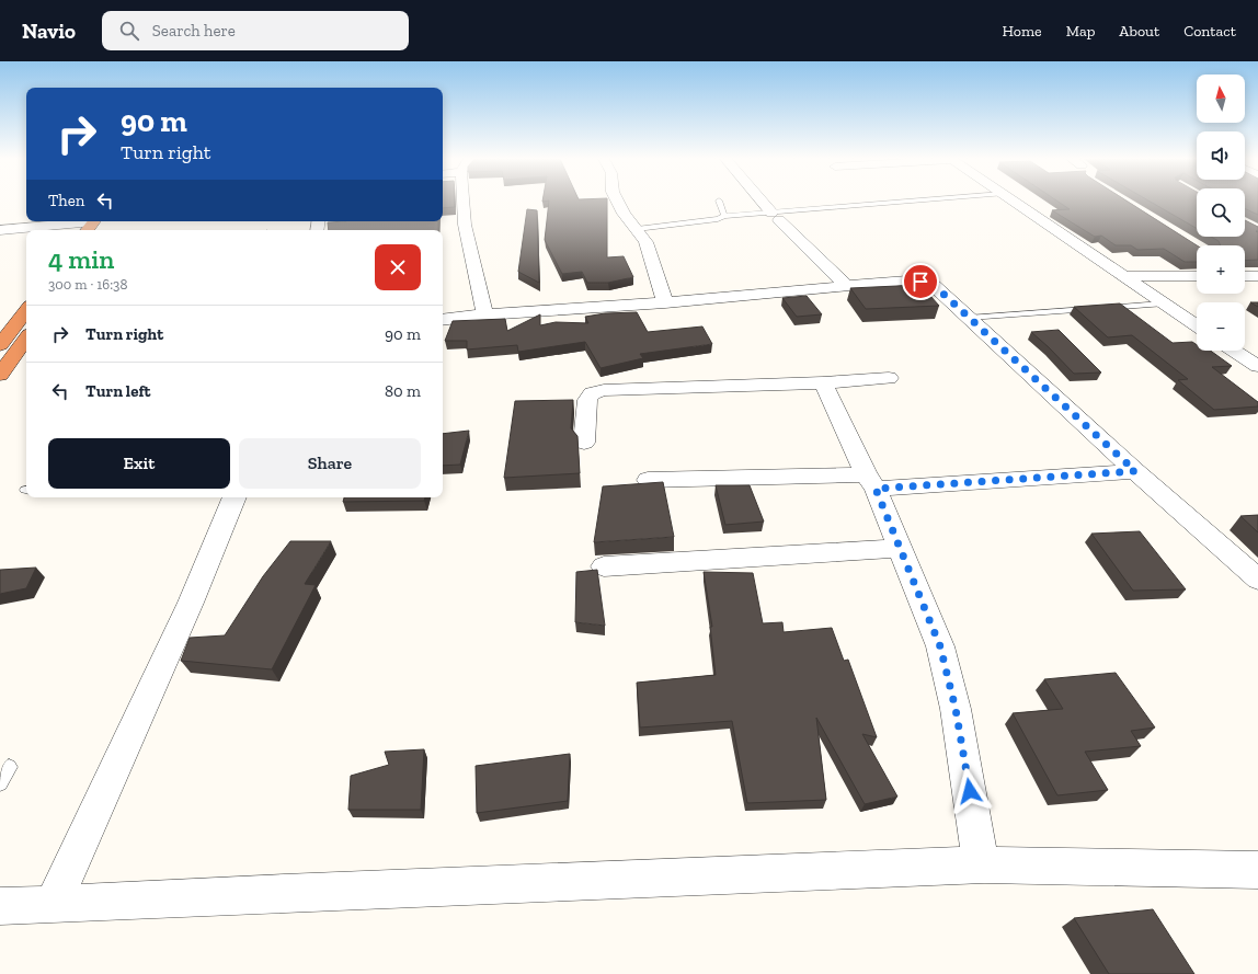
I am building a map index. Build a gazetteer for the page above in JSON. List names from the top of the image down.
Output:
{
  "north": "top",
  "page": {
    "header": "Navio",
    "search": "Search here",
    "nav": [
      "Home",
      "Map",
      "About",
      "Contact"
    ],
    "map_buttons": ["+", "−"],
    "turn": ["90 m", "Turn right"],
    "then": "Then",
    "heading": ["4 min", "300 m · 16:38"],
    "list": [
      {
        "name": "Turn right",
        "value": "90 m"
      },
      {
        "name": "Turn left",
        "value": "80 m"
      }
    ],
    "buttons": ["Exit", "Share"]
  }
}
